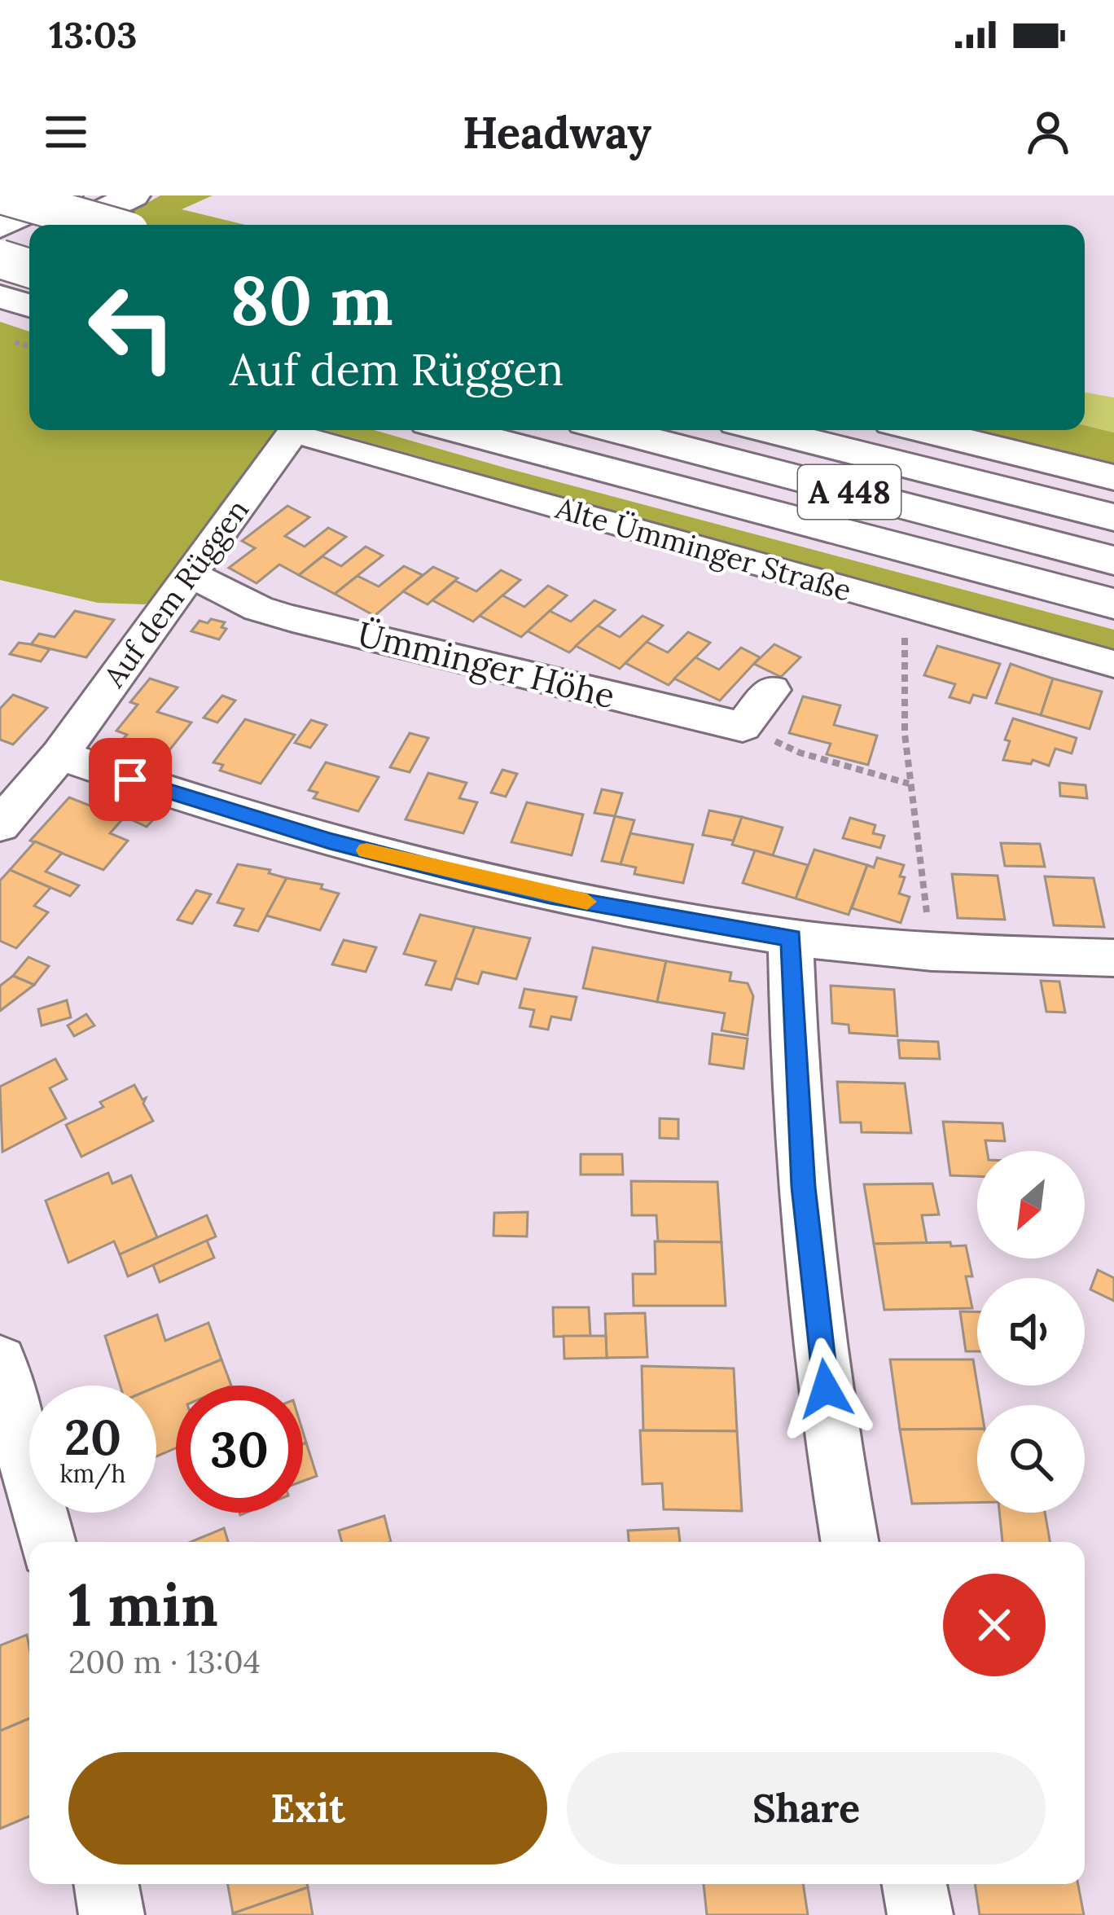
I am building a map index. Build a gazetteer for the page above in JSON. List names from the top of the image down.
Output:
{
  "streets": {
    "main road": ["A 448"],
    "street": ["Alte Ümminger Straße", "Auf dem Rüggen", "Ümminger Höhe"]
  },
  "crossings": [
    ["Alte Ümminger Straße", "Auf dem Rüggen"],
    ["Auf dem Rüggen", "Ümminger Höhe"]
  ],
  "north": "bottom left",
  "page": {
    "status": "13:03",
    "header": "Headway",
    "turn": ["80 m", "Auf dem Rüggen"],
    "speed": "20 km/h",
    "limit": "30",
    "heading": ["1 min", "200 m · 13:04"],
    "buttons": ["Exit", "Share"]
  }
}
